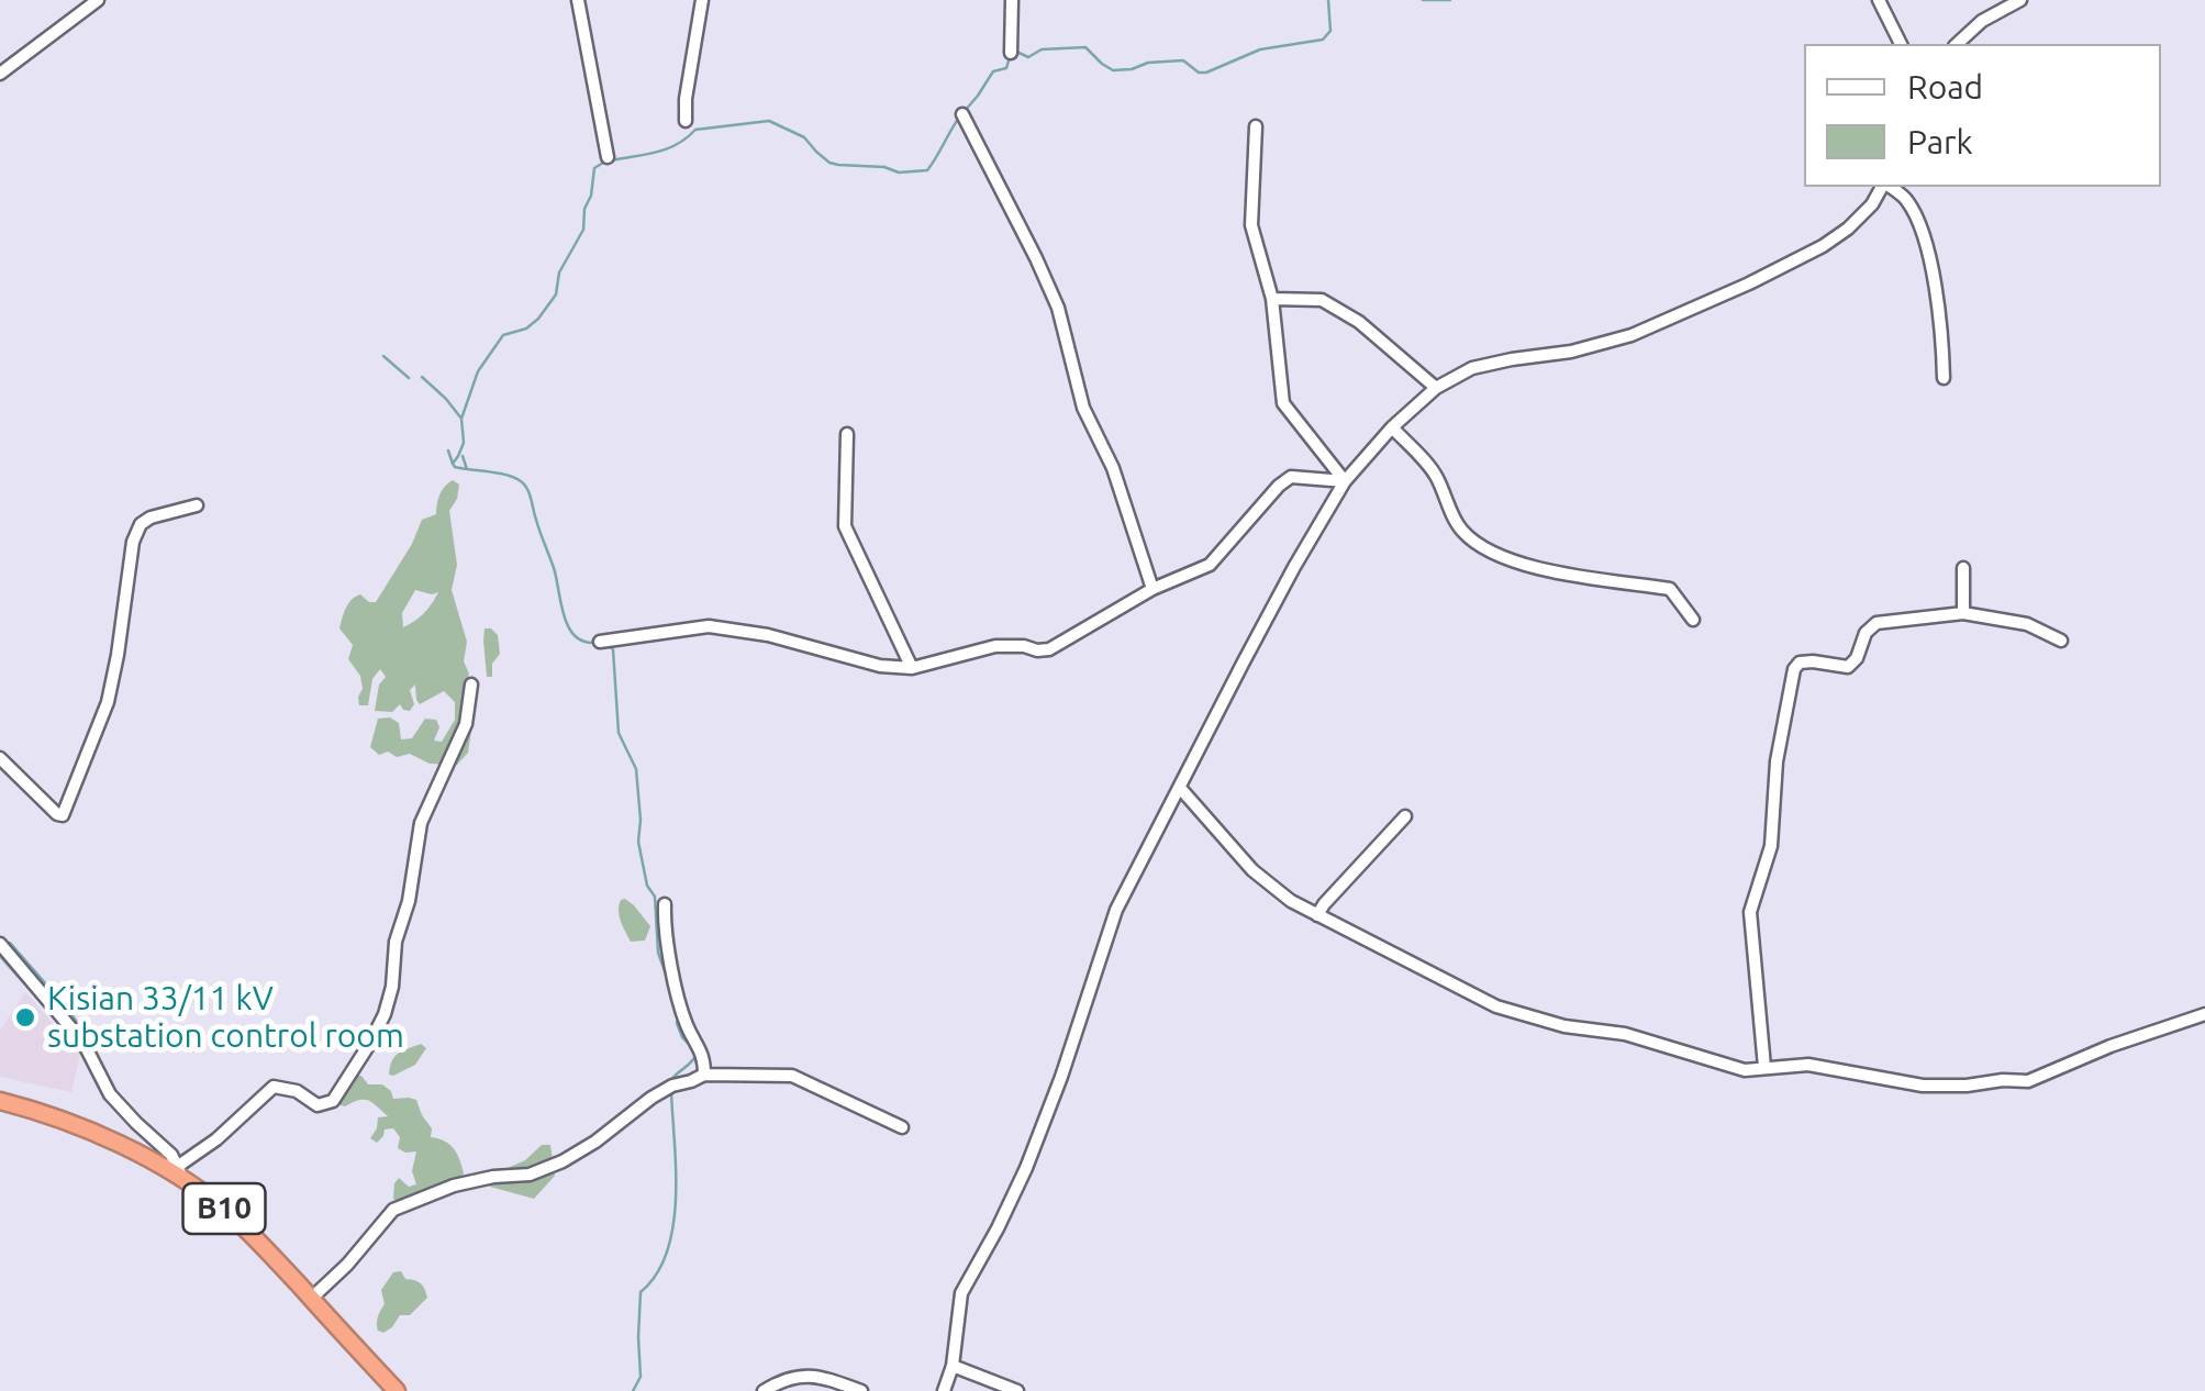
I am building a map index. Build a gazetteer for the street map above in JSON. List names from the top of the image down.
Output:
{
  "streets": {
    "highway": ["B10"]
  },
  "places": ["Kisian 33/11 kV substation control room"],
  "legend": ["Road", "Park"]
}
